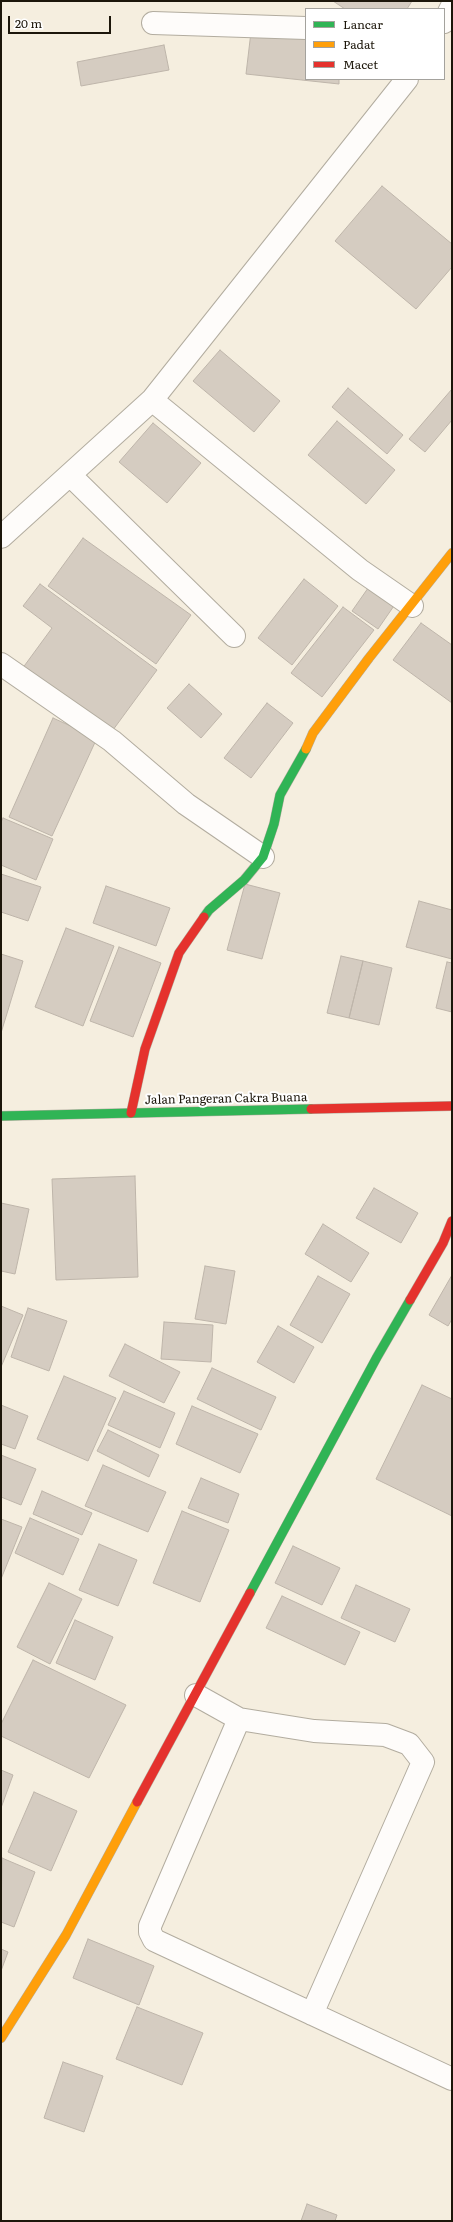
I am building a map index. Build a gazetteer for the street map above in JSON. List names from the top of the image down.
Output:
{
  "streets": {
    "street": ["Jalan Pangeran Cakra Buana"]
  },
  "legend": ["Lancar", "Padat", "Macet"],
  "scale_bar": "20 m"
}
